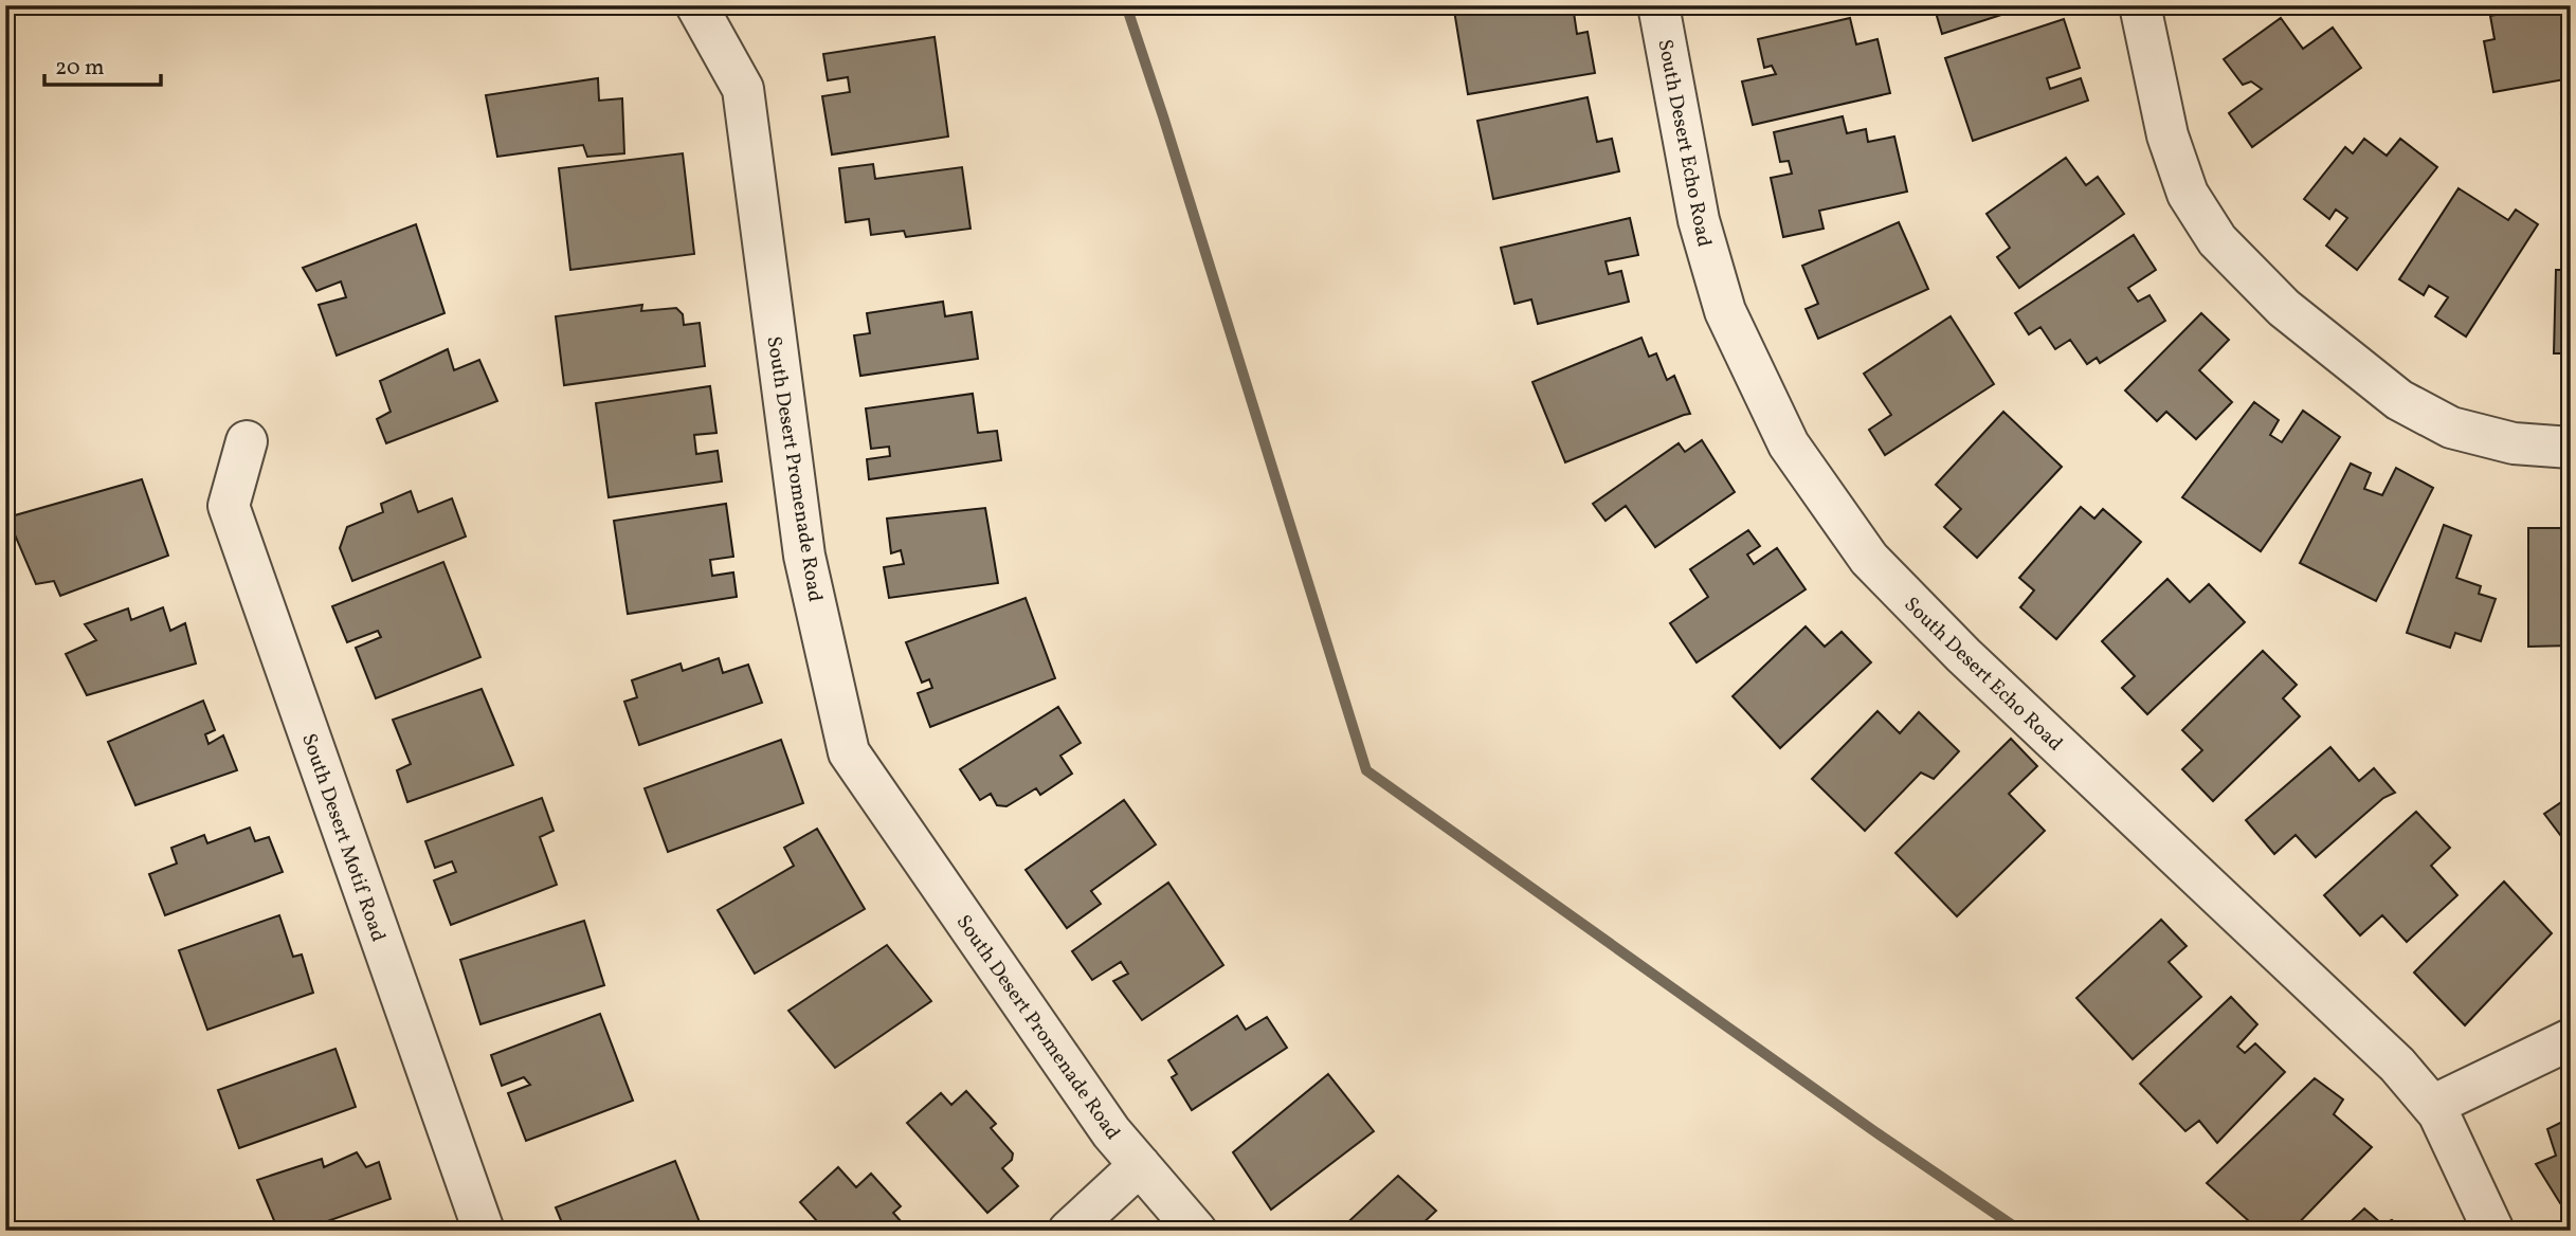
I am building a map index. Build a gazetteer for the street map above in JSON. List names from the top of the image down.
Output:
{
  "streets": {
    "street": ["South Desert Echo Road", "South Desert Promenade Road", "South Desert Motif Road"]
  },
  "scale_bar": "20 m"
}
